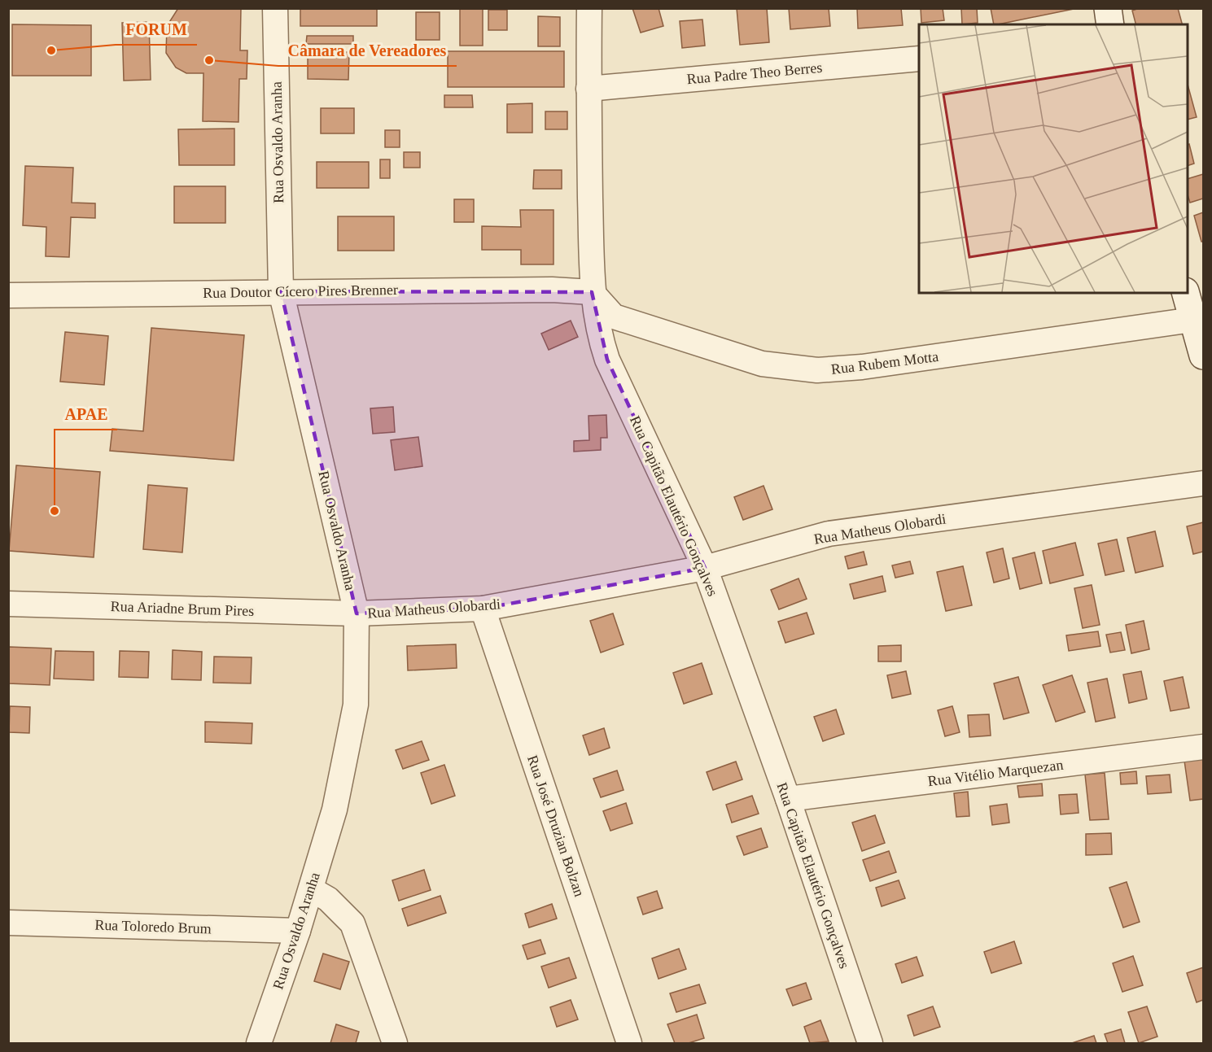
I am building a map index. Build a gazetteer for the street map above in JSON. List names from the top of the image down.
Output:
{
  "streets": {
    "street": [
      "Rua Padre Theo Berres",
      "Rua Osvaldo Aranha",
      "Rua Doutor Cícero Pires Brenner",
      "Rua Rubem Motta",
      "Rua Capitão Elautério Gonçalves",
      "Rua Matheus Olobardi",
      "Rua Ariadne Brum Pires",
      "Rua Vitélio Marquezan",
      "Rua José Druzian Bolzan",
      "Rua Toloredo Brum"
    ]
  },
  "crossings": [
    ["Rua Padre Theo Berres", "Rua Capitão Elautério Gonçalves"],
    ["Rua Osvaldo Aranha", "Rua Doutor Cícero Pires Brenner"],
    ["Rua Osvaldo Aranha", "Rua Matheus Olobardi"],
    ["Rua Osvaldo Aranha", "Rua Ariadne Brum Pires"],
    ["Rua Osvaldo Aranha", "Rua Toloredo Brum"],
    ["Rua Doutor Cícero Pires Brenner", "Rua Rubem Motta"],
    ["Rua Doutor Cícero Pires Brenner", "Rua Capitão Elautério Gonçalves"],
    ["Rua Rubem Motta", "Rua Capitão Elautério Gonçalves"],
    ["Rua Capitão Elautério Gonçalves", "Rua Matheus Olobardi"],
    ["Rua Capitão Elautério Gonçalves", "Rua Vitélio Marquezan"],
    ["Rua Matheus Olobardi", "Rua Ariadne Brum Pires"],
    ["Rua Matheus Olobardi", "Rua José Druzian Bolzan"]
  ],
  "places": ["FORUM", "Câmara de Vereadores", "APAE"]
}
